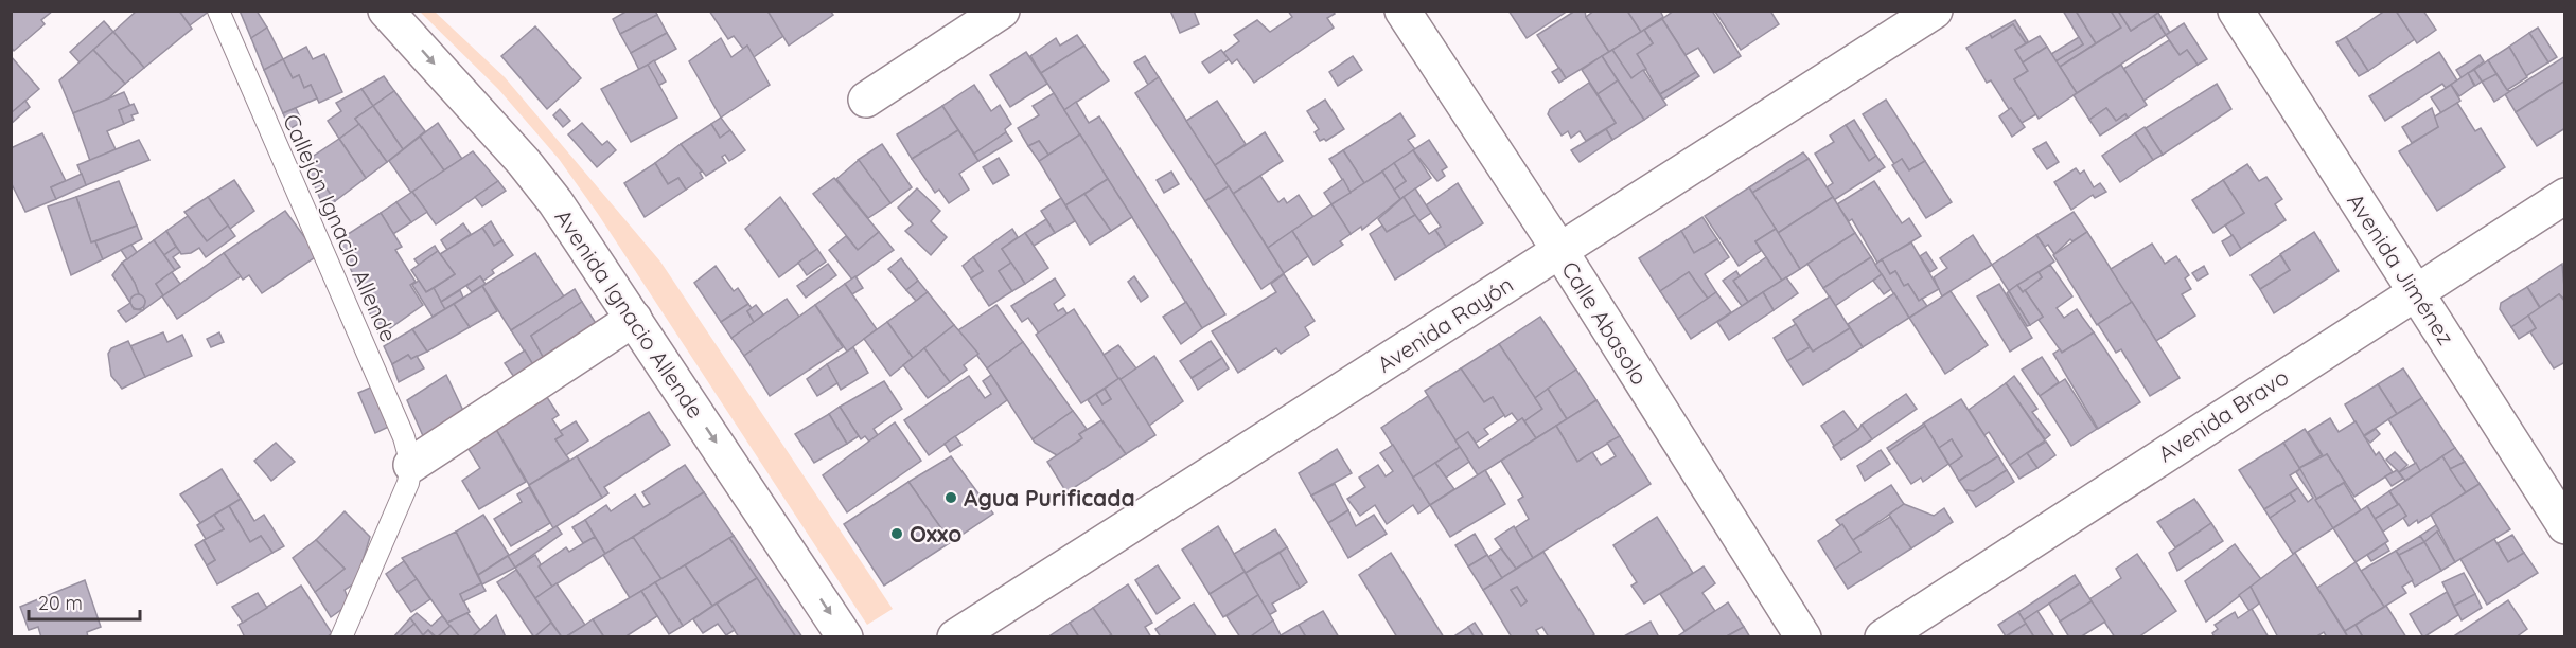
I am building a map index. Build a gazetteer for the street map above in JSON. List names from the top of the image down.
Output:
{
  "streets": {
    "street": [
      "Avenida Jiménez",
      "Avenida Ignacio Allende",
      "Calle Abasolo",
      "Avenida Rayón",
      "Avenida Bravo"
    ],
    "lane": ["Callejón Ignacio Allende"]
  },
  "crossings": [
    ["Avenida Jiménez", "Avenida Bravo"],
    ["Calle Abasolo", "Avenida Rayón"]
  ],
  "one_way": ["Avenida Ignacio Allende"],
  "places": ["Agua Purificada", "Oxxo"],
  "scale_bar": "20 m"
}
